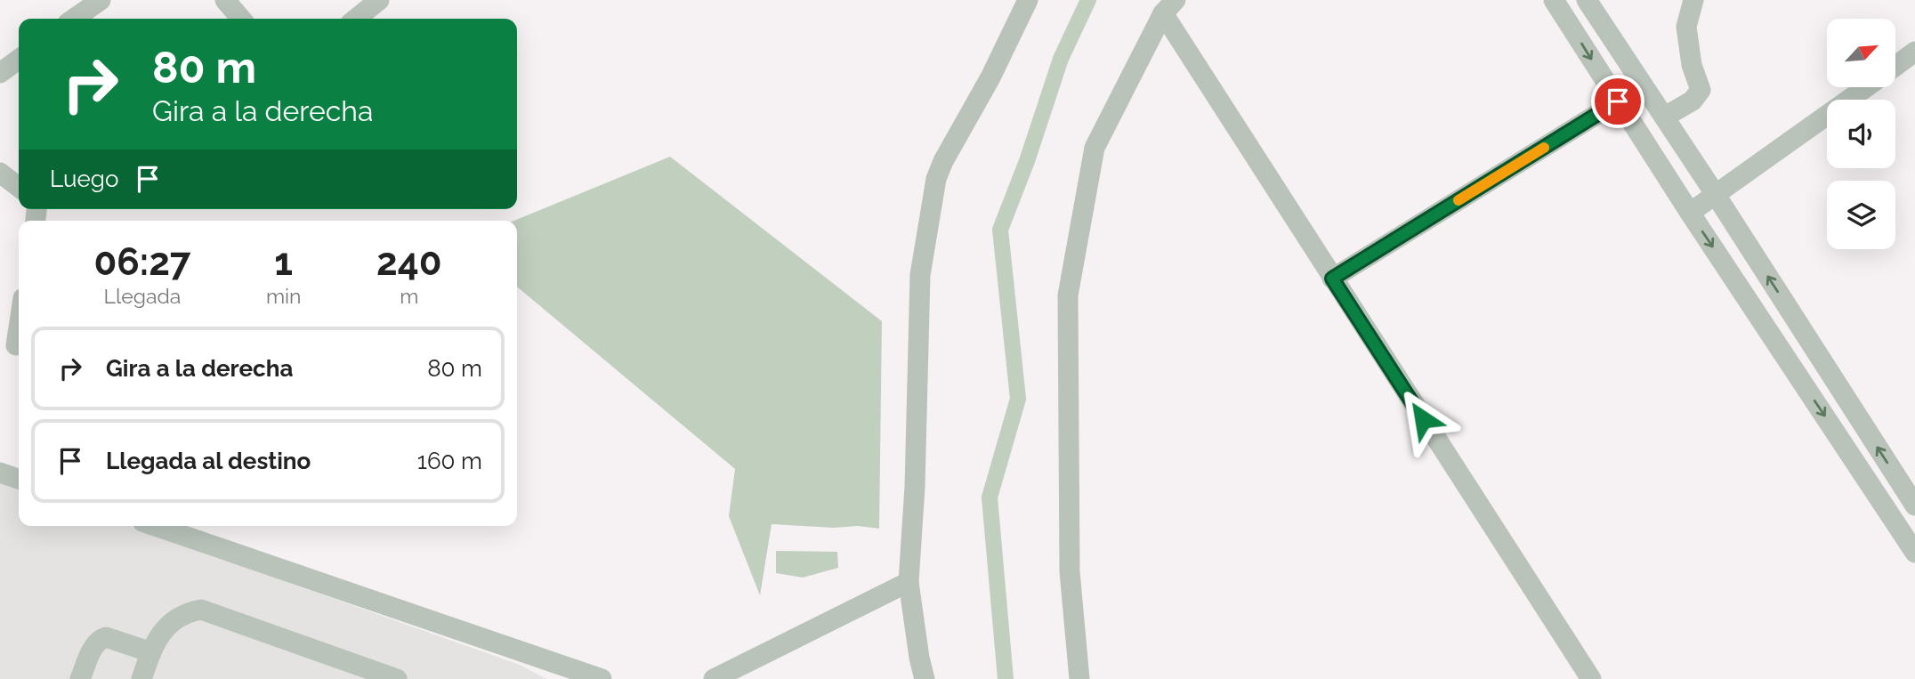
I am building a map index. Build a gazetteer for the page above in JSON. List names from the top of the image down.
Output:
{
  "north": "top right",
  "page": {
    "turn": ["80 m", "Gira a la derecha"],
    "then": "Luego",
    "eta": [
      "06:27",
      "Llegada",
      "1",
      "min",
      "240",
      "m"
    ],
    "list": [
      {
        "name": "Gira a la derecha",
        "value": "80 m"
      },
      {
        "name": "Llegada al destino",
        "value": "160 m"
      }
    ]
  }
}
